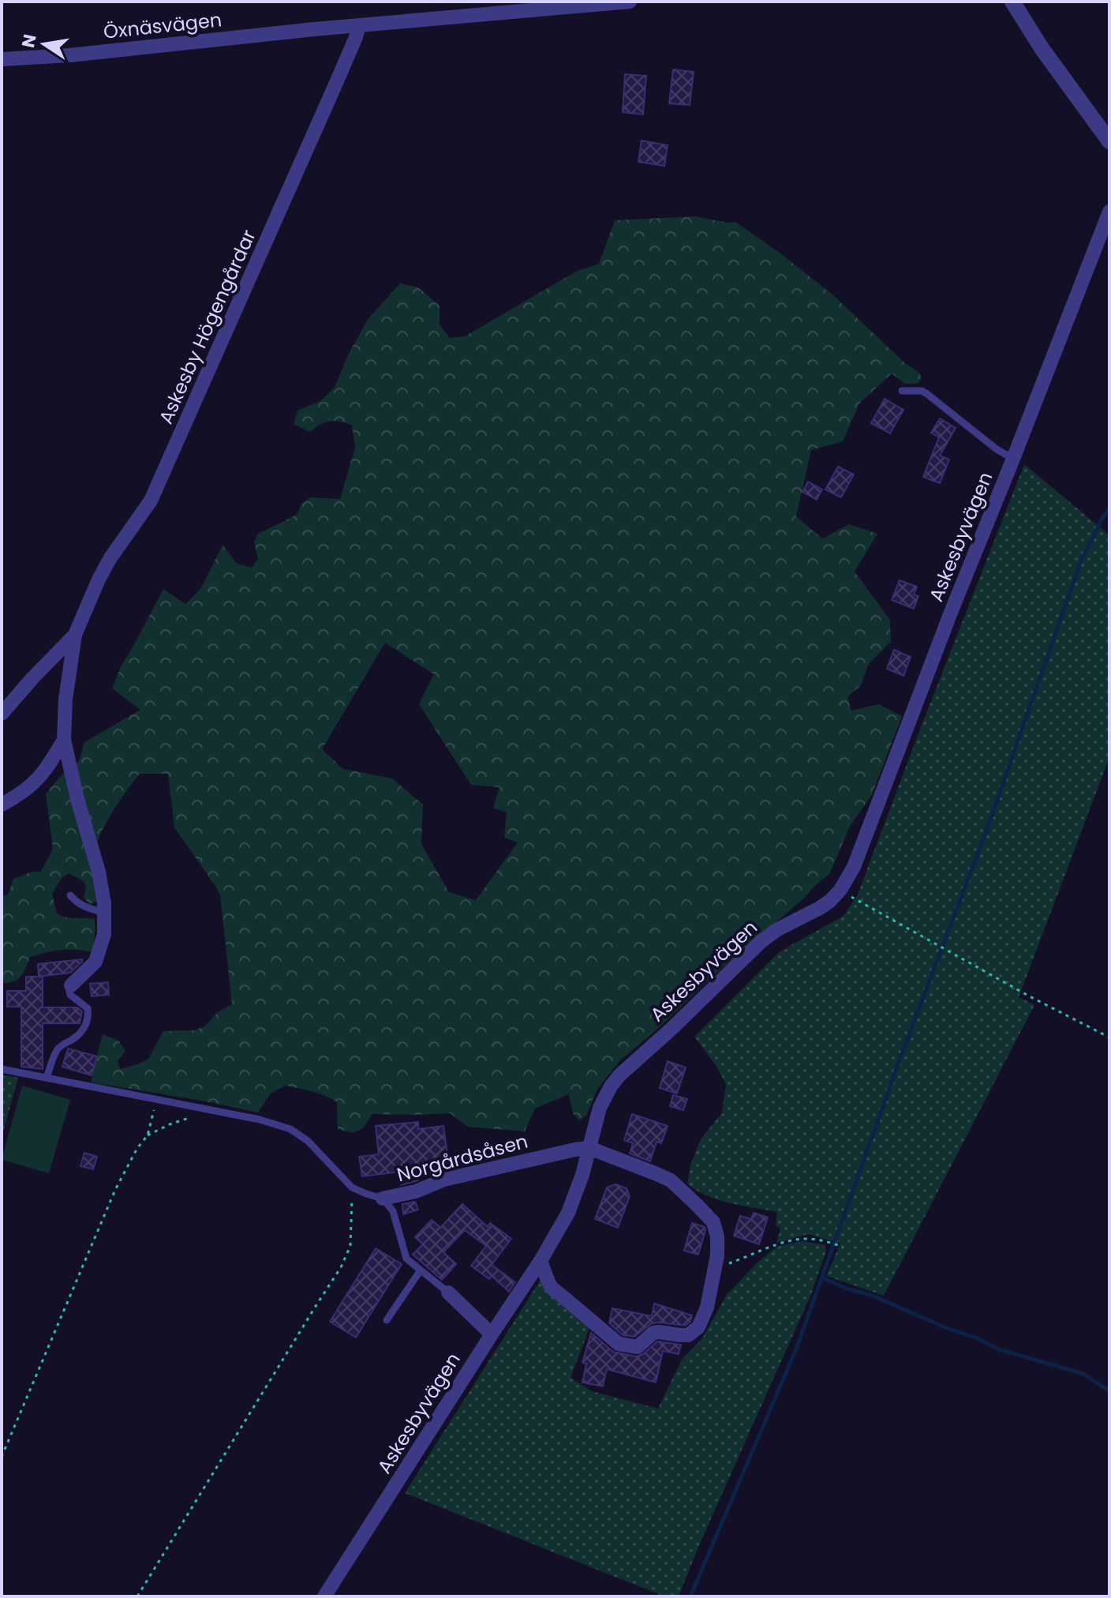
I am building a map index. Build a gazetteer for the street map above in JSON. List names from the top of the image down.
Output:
{
  "streets": {
    "street": [
      "Öxnäsvägen",
      "Askesby Högengårdar",
      "Askesbyvägen",
      "Norgårdsåsen"
    ]
  },
  "crossings": [
    ["Öxnäsvägen", "Askesby Högengårdar"],
    ["Askesbyvägen", "Norgårdsåsen"]
  ],
  "north": "left"
}
